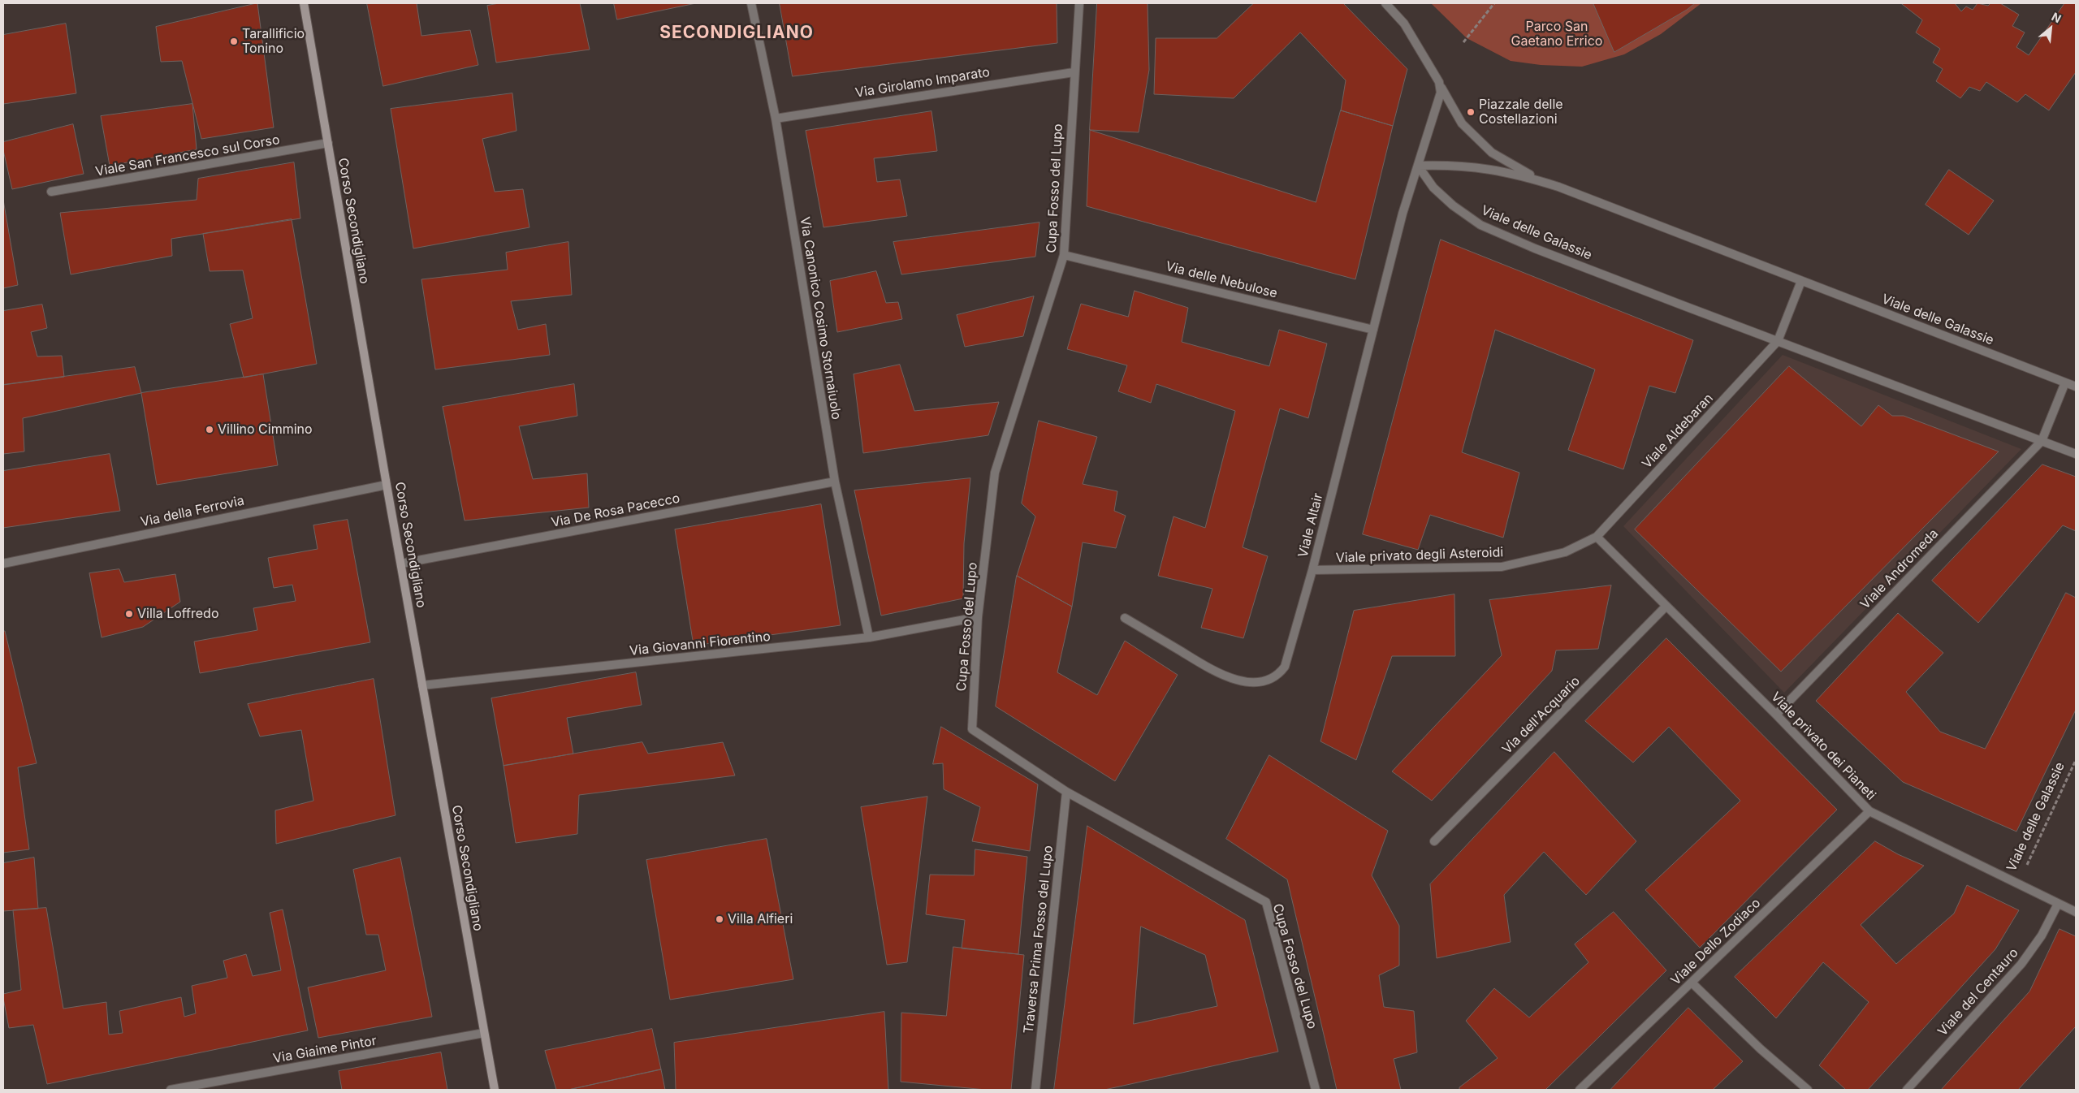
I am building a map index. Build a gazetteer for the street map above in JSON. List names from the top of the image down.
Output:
{
  "streets": {
    "main road": ["Corso Secondigliano"],
    "street": [
      "Via Girolamo Imparato",
      "Viale San Francesco sul Corso",
      "Cupa Fosso del Lupo",
      "Viale delle Galassie",
      "Via delle Nebulose",
      "Via Canonico Cosimo Stornaiuolo",
      "Viale Aldebaran",
      "Via De Rosa Pacecco",
      "Via della Ferrovia",
      "Viale Altair",
      "Viale privato degli Asteroidi",
      "Viale Andromeda",
      "Via Giovanni Fiorentino",
      "Via dell'Acquario",
      "Viale privato dei Pianeti",
      "Traversa Prima Fosso del Lupo",
      "Viale Dello Zodiaco",
      "Viale del Centauro",
      "Via Giaime Pintor"
    ]
  },
  "crossings": [
    ["Via Girolamo Imparato", "Cupa Fosso del Lupo"],
    ["Via Girolamo Imparato", "Via Canonico Cosimo Stornaiuolo"],
    ["Viale San Francesco sul Corso", "Corso Secondigliano"],
    ["Cupa Fosso del Lupo", "Via delle Nebulose"],
    ["Cupa Fosso del Lupo", "Via Giovanni Fiorentino"],
    ["Cupa Fosso del Lupo", "Traversa Prima Fosso del Lupo"],
    ["Corso Secondigliano", "Via De Rosa Pacecco"],
    ["Corso Secondigliano", "Via della Ferrovia"],
    ["Corso Secondigliano", "Via Giovanni Fiorentino"],
    ["Corso Secondigliano", "Via Giaime Pintor"],
    ["Viale delle Galassie", "Viale Aldebaran"],
    ["Viale delle Galassie", "Viale Altair"],
    ["Viale delle Galassie", "Viale Andromeda"],
    ["Viale delle Galassie", "Viale privato dei Pianeti"],
    ["Via delle Nebulose", "Viale Altair"],
    ["Via Canonico Cosimo Stornaiuolo", "Via De Rosa Pacecco"],
    ["Via Canonico Cosimo Stornaiuolo", "Via Giovanni Fiorentino"],
    ["Viale Aldebaran", "Viale privato degli Asteroidi"],
    ["Viale Aldebaran", "Viale privato dei Pianeti"],
    ["Viale Altair", "Viale privato degli Asteroidi"],
    ["Viale privato degli Asteroidi", "Viale privato dei Pianeti"],
    ["Viale Andromeda", "Viale privato dei Pianeti"],
    ["Via dell'Acquario", "Viale privato dei Pianeti"],
    ["Viale privato dei Pianeti", "Viale Dello Zodiaco"],
    ["Viale privato dei Pianeti", "Viale del Centauro"]
  ],
  "districts": ["SECONDIGLIANO"],
  "parks": ["Parco San Gaetano Errico"],
  "places": [
    "Tarallificio Tonino",
    "Piazzale delle Costellazioni",
    "Villino Cimmino",
    "Villa Loffredo",
    "Villa Alfieri"
  ],
  "north": "top right"
}
